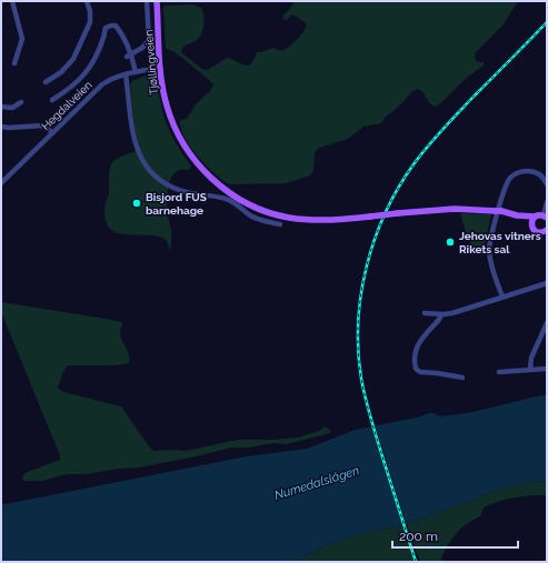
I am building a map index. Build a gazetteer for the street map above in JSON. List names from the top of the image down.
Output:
{
  "streets": {
    "main road": ["Tjøllingveien"],
    "street": ["Hegdalveien"]
  },
  "crossings": [
    ["Tjøllingveien", "Hegdalveien"]
  ],
  "water": ["Numedalslågen"],
  "places": ["Bisjord FUS barnehage", "Jehovas vitners Rikets sal"],
  "scale_bar": "200 m"
}
